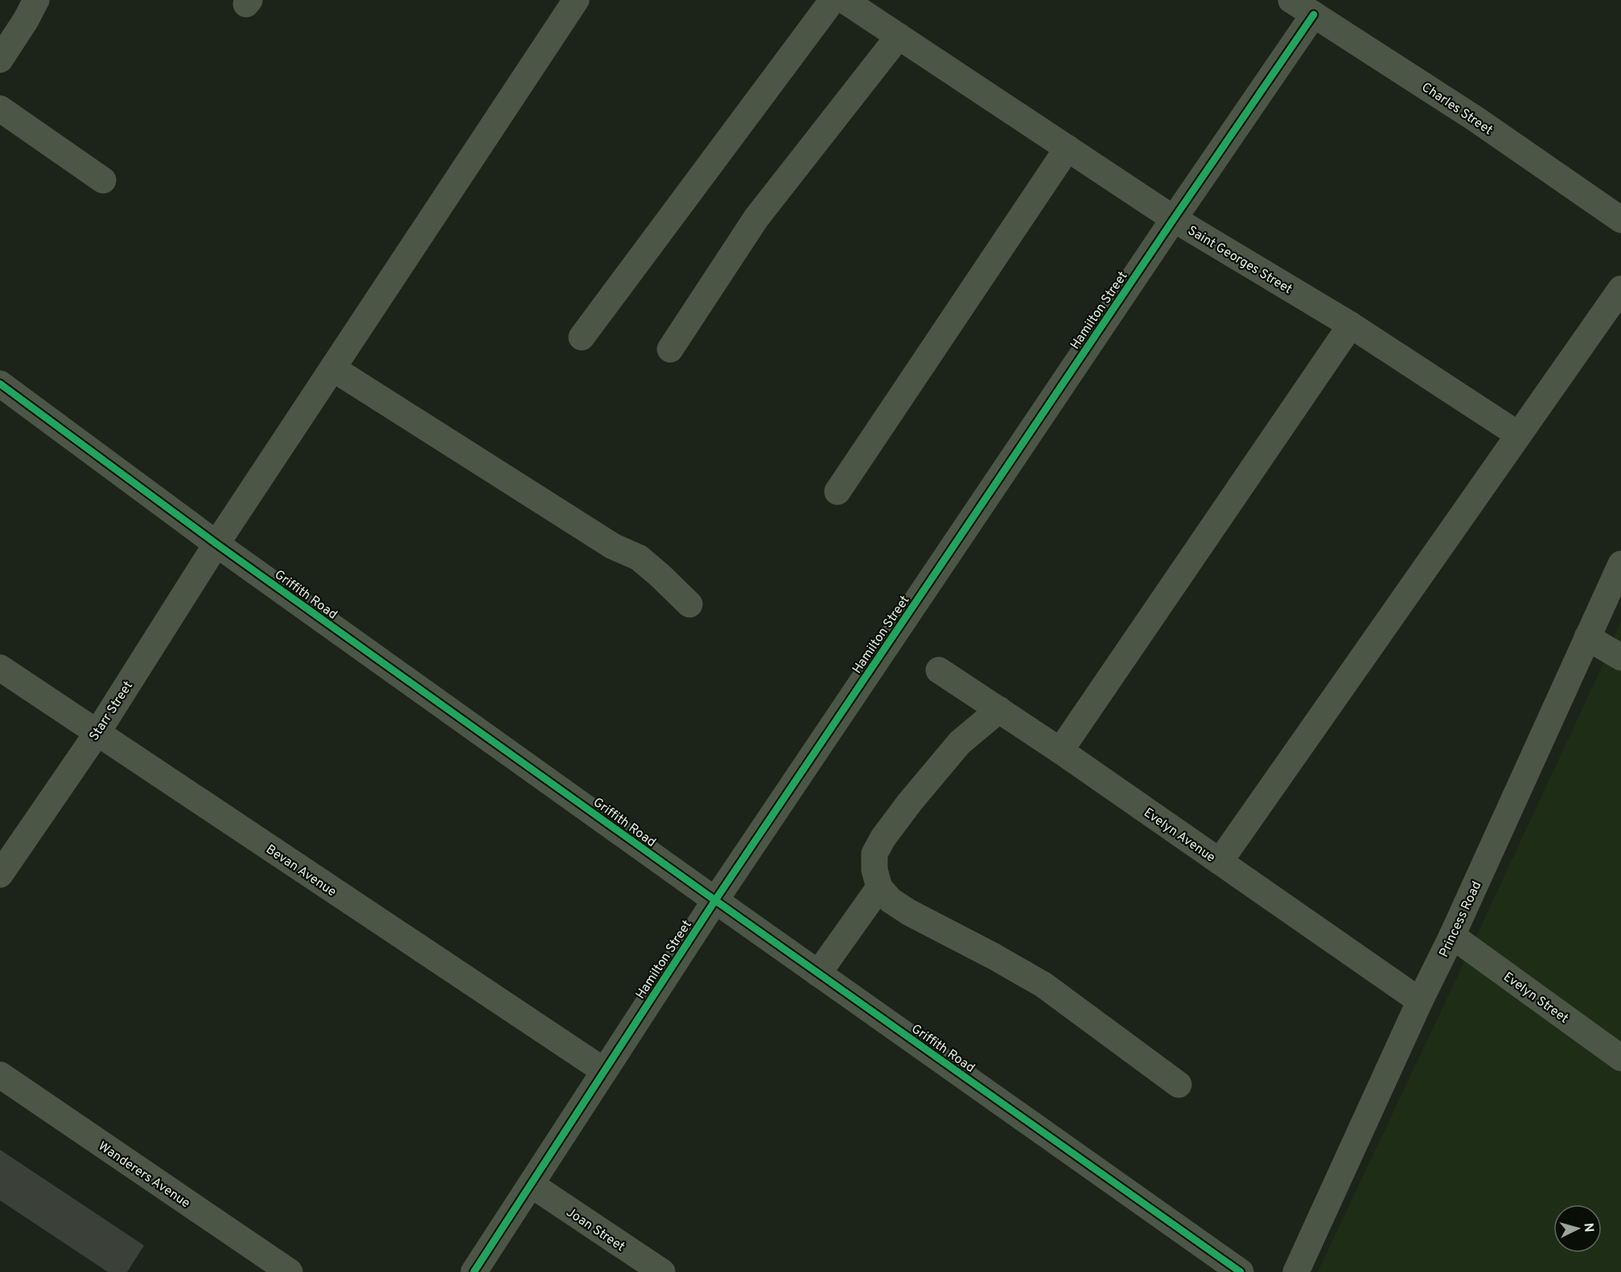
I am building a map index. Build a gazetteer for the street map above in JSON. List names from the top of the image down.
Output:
{
  "streets": {
    "street": [
      "Charles Street",
      "Saint Georges Street",
      "Hamilton Street",
      "Griffith Road",
      "Starr Street",
      "Evelyn Avenue",
      "Bevan Avenue",
      "Princess Road",
      "Evelyn Street",
      "Wanderers Avenue",
      "Joan Street"
    ]
  },
  "crossings": [
    ["Charles Street", "Hamilton Street"],
    ["Saint Georges Street", "Hamilton Street"],
    ["Hamilton Street", "Griffith Road"],
    ["Hamilton Street", "Bevan Avenue"],
    ["Hamilton Street", "Joan Street"],
    ["Griffith Road", "Starr Street"],
    ["Starr Street", "Bevan Avenue"],
    ["Evelyn Avenue", "Princess Road"],
    ["Princess Road", "Evelyn Street"]
  ],
  "north": "right"
}
